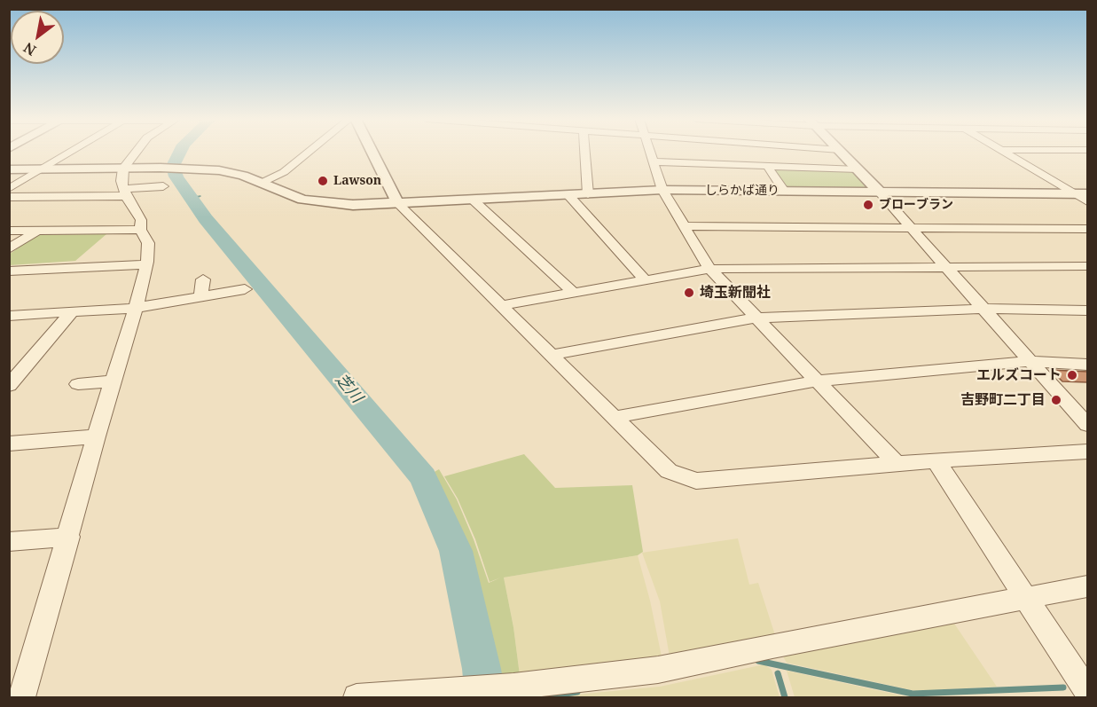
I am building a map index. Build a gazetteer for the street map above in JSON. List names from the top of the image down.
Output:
{
  "streets": {
    "street": ["しらかば通り"]
  },
  "water": ["芝川"],
  "places": [
    "Lawson",
    "ブローブラン",
    "埼玉新聞社",
    "エルズコート",
    "吉野町二丁目"
  ],
  "north": "bottom left"
}
